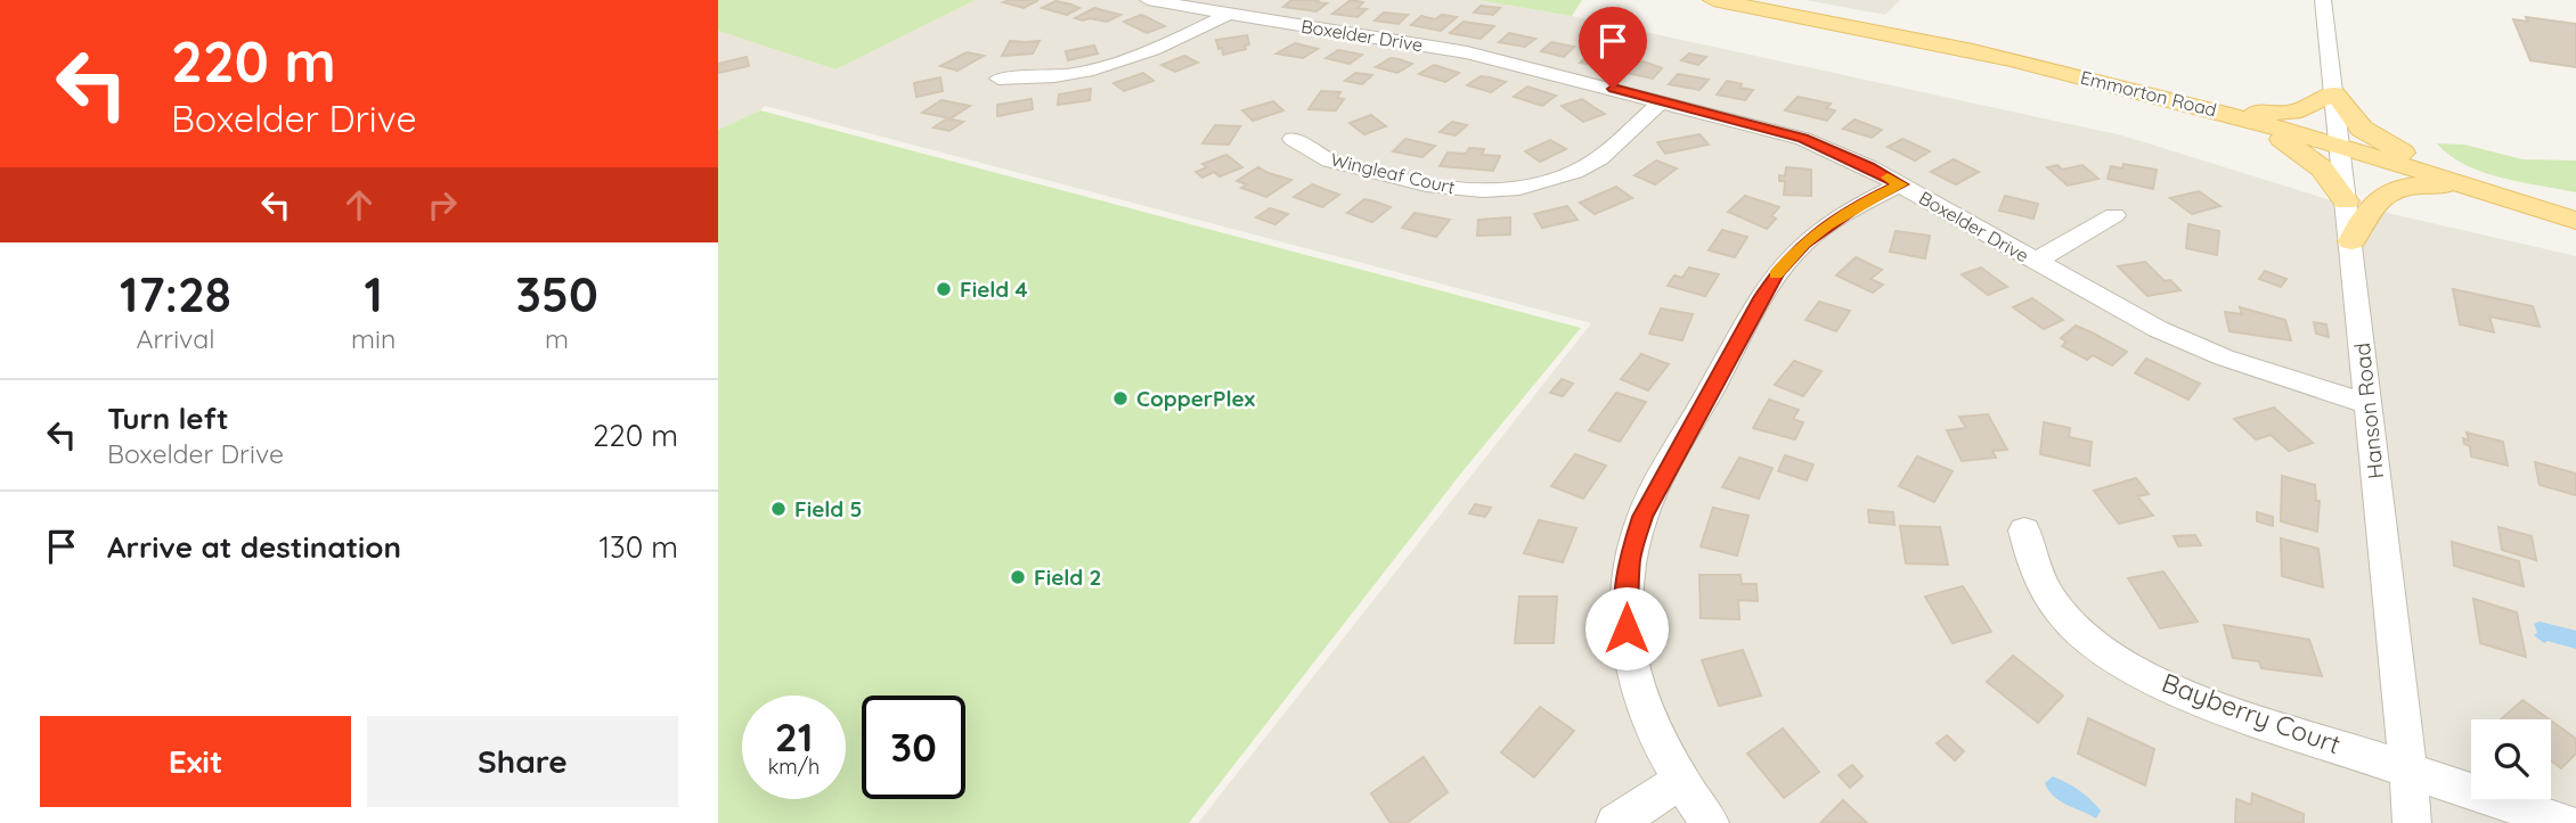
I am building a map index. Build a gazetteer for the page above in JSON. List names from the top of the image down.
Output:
{
  "streets": {
    "main road": ["Emmorton Road"],
    "street": [
      "Boxelder Drive",
      "Wingleaf Court",
      "Hanson Road",
      "Bayberry Court"
    ]
  },
  "crossings": [
    ["Boxelder Drive", "Wingleaf Court"],
    ["Boxelder Drive", "Hanson Road"],
    ["Emmorton Road", "Hanson Road"],
    ["Hanson Road", "Bayberry Court"]
  ],
  "places": [
    "Field 4",
    "CopperPlex",
    "Field 5",
    "Field 2"
  ],
  "page": {
    "turn": ["220 m", "Boxelder Drive"],
    "eta": [
      "17:28",
      "Arrival",
      "1",
      "min",
      "350",
      "m"
    ],
    "list": [
      {
        "name": "Turn left",
        "note": "Boxelder Drive",
        "value": "220 m"
      },
      {
        "name": "Arrive at destination",
        "value": "130 m"
      }
    ],
    "speed": "21 km/h",
    "limit": "30",
    "buttons": ["Exit", "Share"]
  }
}
